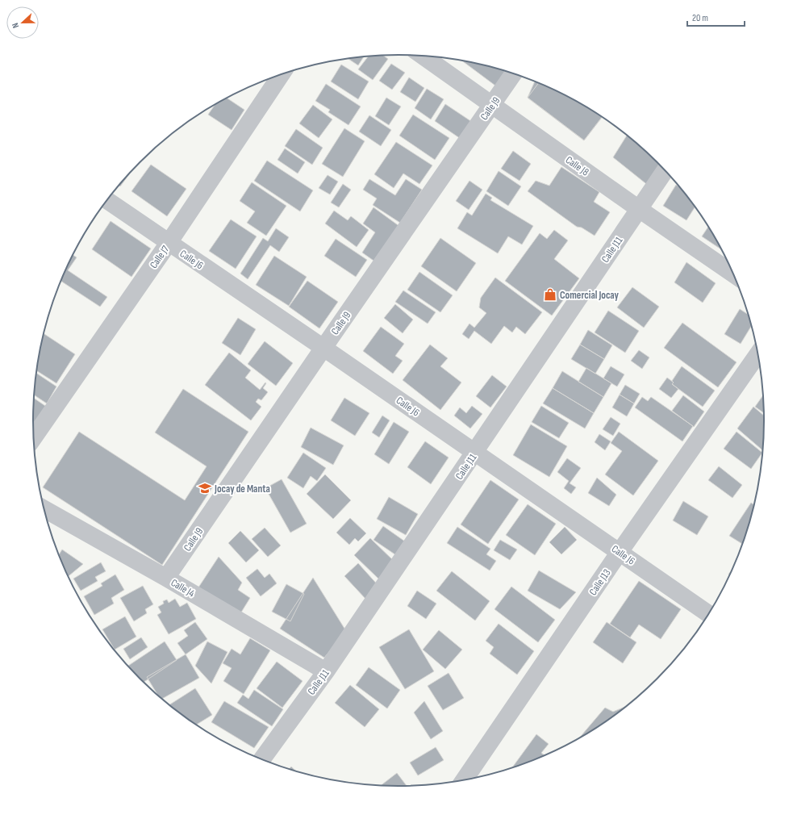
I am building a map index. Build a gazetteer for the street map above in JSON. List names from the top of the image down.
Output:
{
  "streets": {
    "street": [
      "Calle J9",
      "Calle J8",
      "Calle J11",
      "Calle J7",
      "Calle J6",
      "Calle J13",
      "Calle J4"
    ]
  },
  "crossings": [
    ["Calle J9", "Calle J8"],
    ["Calle J9", "Calle J6"],
    ["Calle J9", "Calle J4"],
    ["Calle J8", "Calle J11"],
    ["Calle J11", "Calle J6"],
    ["Calle J11", "Calle J4"],
    ["Calle J7", "Calle J6"],
    ["Calle J6", "Calle J13"]
  ],
  "places": {
    "shop": ["Comercial Jocay"],
    "school or university": ["Jocay de Manta"]
  },
  "scale_bar": "20 m",
  "north": "left"
}
